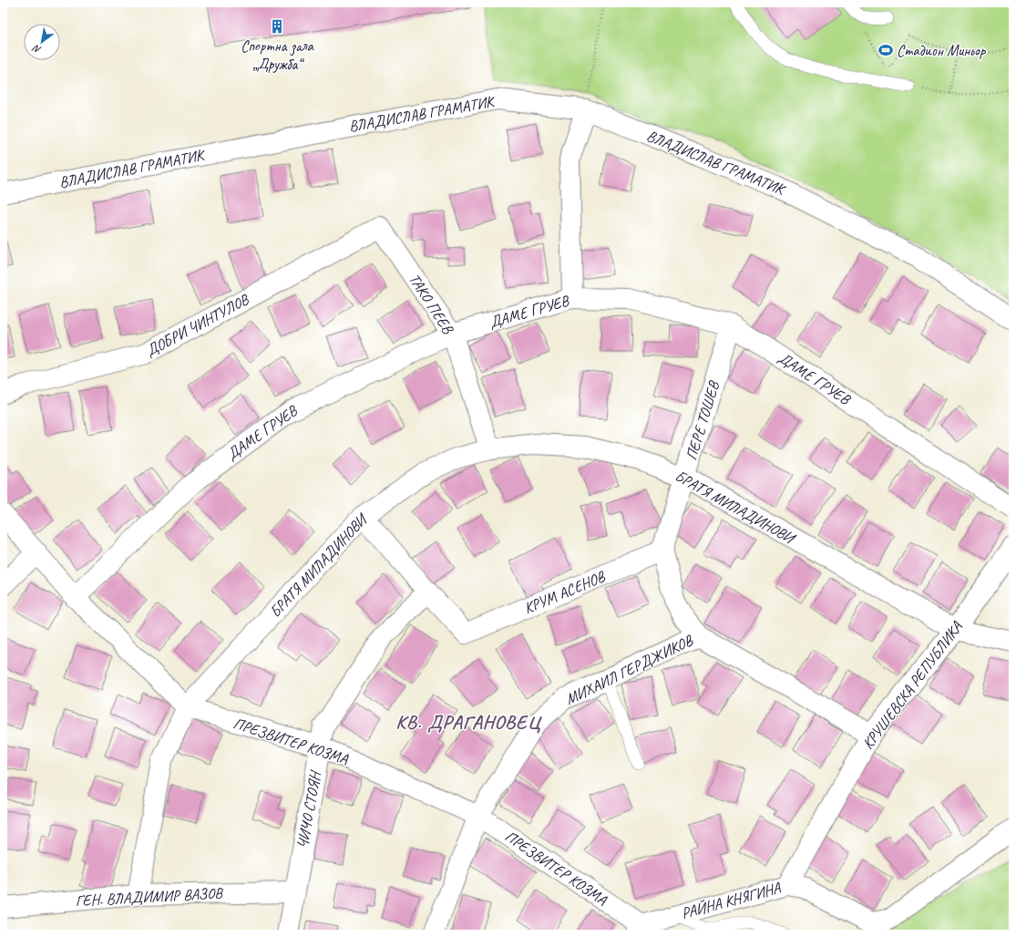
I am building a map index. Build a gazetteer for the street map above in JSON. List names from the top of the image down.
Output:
{
  "streets": {
    "street": [
      "ВЛАДИСЛАВ ГРАМАТИК",
      "ТАКО ПЕЕВ",
      "ДАМЕ ГРУЕВ",
      "ДОБРИ ЧИНТУЛОВ",
      "ПЕРЕ ТОШЕВ",
      "БРАТЯ МИЛАДИНОВИ",
      "КРУМ АСЕНОВ",
      "МИХАИЛ ГЕРДЖИКОВ",
      "КРУШЕВСКА РЕПУБЛИКА",
      "ПРЕЗВИТЕР КОЗМА",
      "ЧИЧО СТОЯН",
      "ГЕН. ВЛАДИМИР ВАЗОВ",
      "РАЙНА КНЯГИНА"
    ]
  },
  "crossings": [
    ["ТАКО ПЕЕВ", "ДАМЕ ГРУЕВ"],
    ["ТАКО ПЕЕВ", "ДОБРИ ЧИНТУЛОВ"],
    ["ТАКО ПЕЕВ", "БРАТЯ МИЛАДИНОВИ"],
    ["ДАМЕ ГРУЕВ", "ПЕРЕ ТОШЕВ"],
    ["ДАМЕ ГРУЕВ", "ПРЕЗВИТЕР КОЗМА"],
    ["ПЕРЕ ТОШЕВ", "БРАТЯ МИЛАДИНОВИ"],
    ["ПЕРЕ ТОШЕВ", "КРУМ АСЕНОВ"],
    ["БРАТЯ МИЛАДИНОВИ", "КРУШЕВСКА РЕПУБЛИКА"],
    ["БРАТЯ МИЛАДИНОВИ", "ПРЕЗВИТЕР КОЗМА"],
    ["БРАТЯ МИЛАДИНОВИ", "ГЕН. ВЛАДИМИР ВАЗОВ"],
    ["КРУМ АСЕНОВ", "ЧИЧО СТОЯН"],
    ["МИХАИЛ ГЕРДЖИКОВ", "КРУШЕВСКА РЕПУБЛИКА"],
    ["МИХАИЛ ГЕРДЖИКОВ", "ПРЕЗВИТЕР КОЗМА"],
    ["КРУШЕВСКА РЕПУБЛИКА", "РАЙНА КНЯГИНА"],
    ["ПРЕЗВИТЕР КОЗМА", "ЧИЧО СТОЯН"],
    ["ПРЕЗВИТЕР КОЗМА", "РАЙНА КНЯГИНА"],
    ["ЧИЧО СТОЯН", "ГЕН. ВЛАДИМИР ВАЗОВ"]
  ],
  "districts": ["КВ. ДРАГАНОВЕЦ"],
  "places": {
    "building": ["Спортна зала „Дружба“"],
    "sports": ["Стадион Миньор"]
  },
  "north": "bottom left"
}
